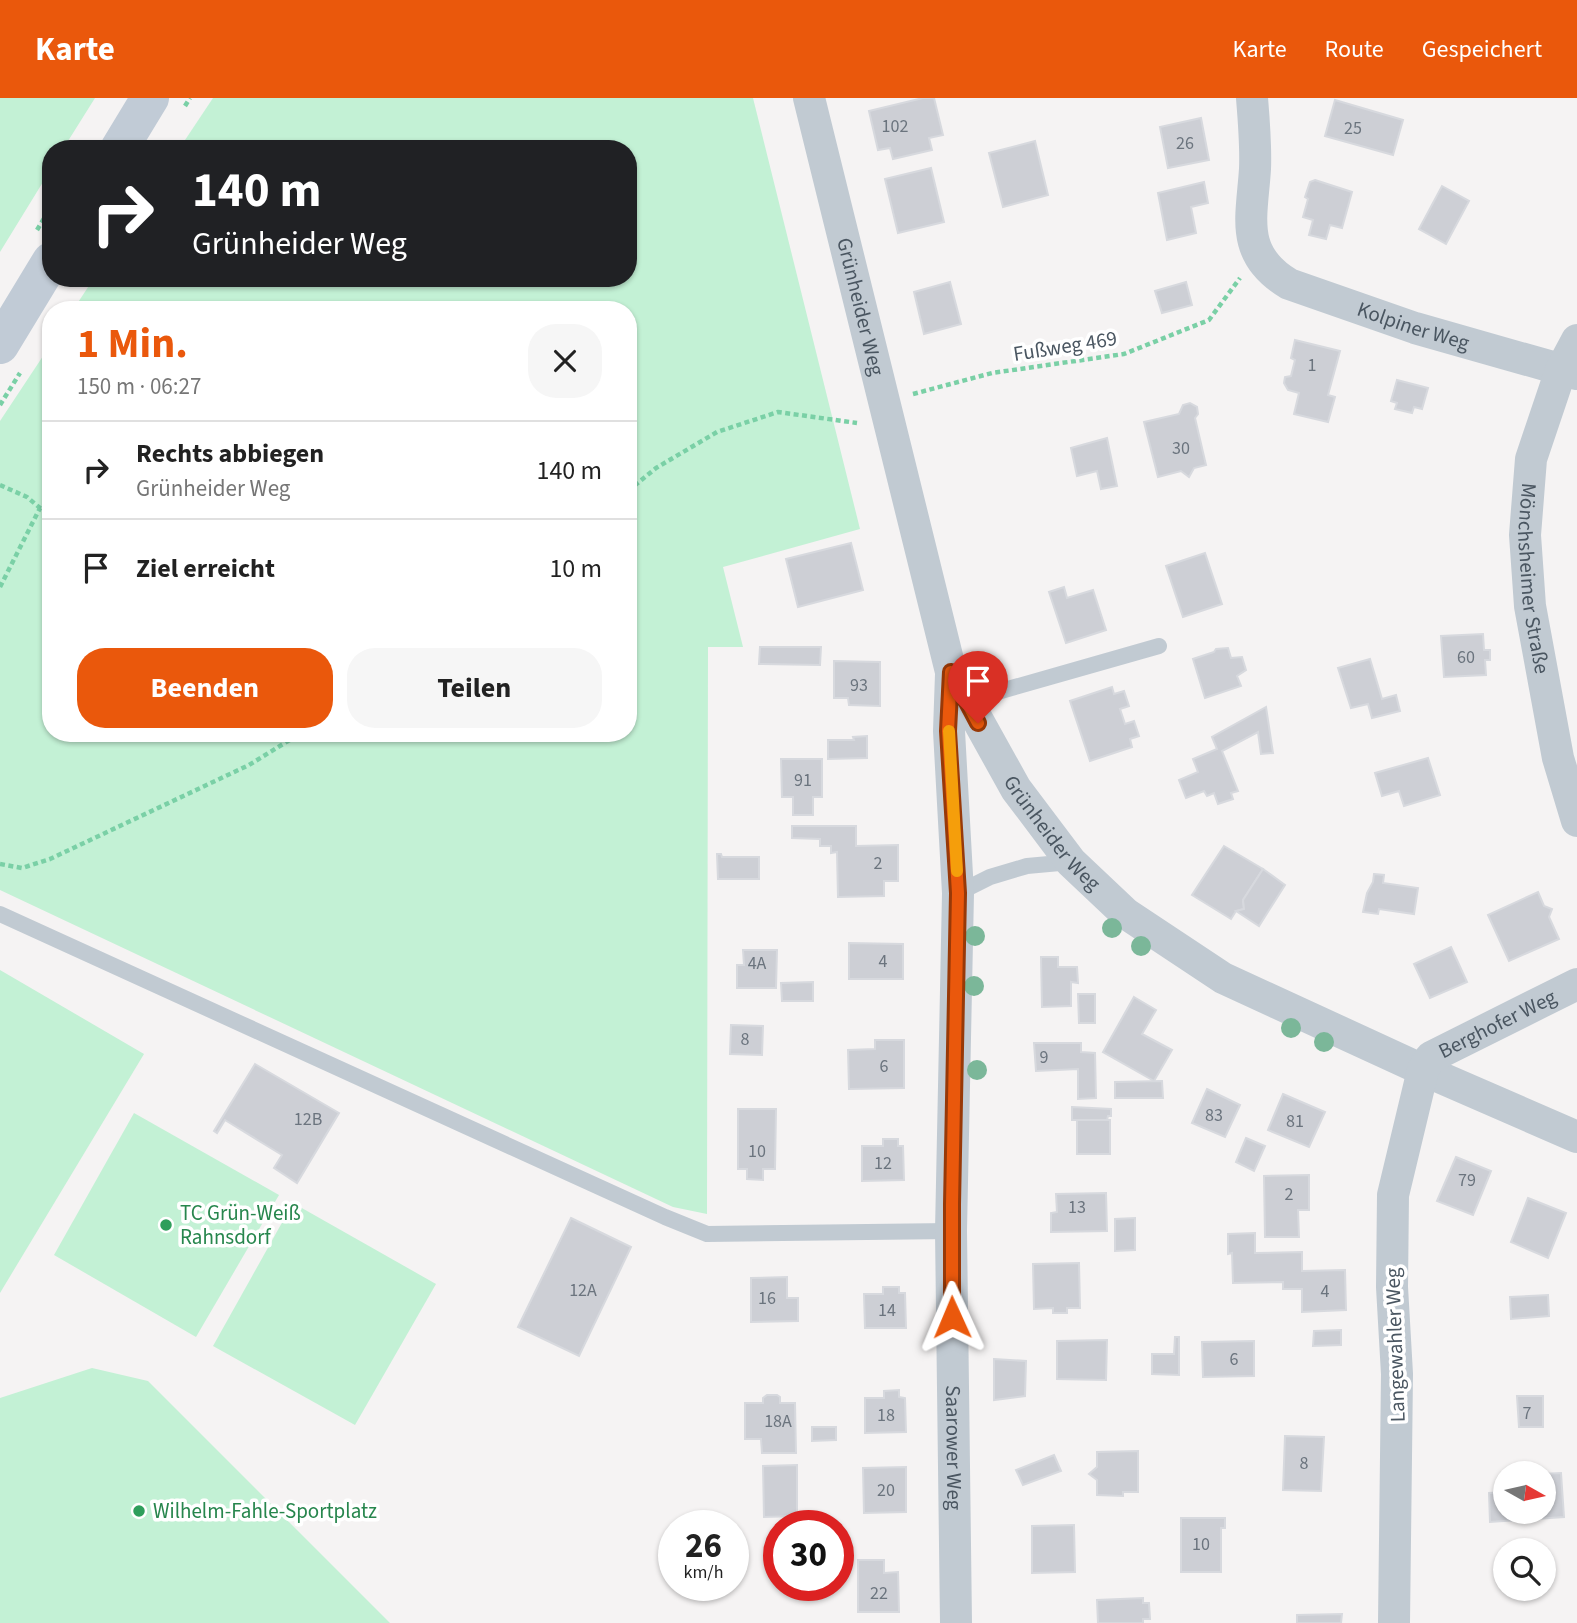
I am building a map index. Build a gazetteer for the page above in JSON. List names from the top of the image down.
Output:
{
  "streets": {
    "street": [
      "Grünheider Weg",
      "Kolpiner Weg",
      "Mönchsheimer Straße",
      "Berghofer Weg",
      "Langewahler Weg",
      "Saarower Weg"
    ],
    "path": ["Fußweg 469"]
  },
  "crossings": [
    ["Grünheider Weg", "Fußweg 469"],
    ["Grünheider Weg", "Berghofer Weg"],
    ["Grünheider Weg", "Langewahler Weg"],
    ["Grünheider Weg", "Saarower Weg"],
    ["Kolpiner Weg", "Fußweg 469"],
    ["Kolpiner Weg", "Mönchsheimer Straße"],
    ["Berghofer Weg", "Langewahler Weg"]
  ],
  "places": ["TC Grün-Weiß Rahnsdorf", "Wilhelm-Fahle-Sportplatz"],
  "house_numbers": [
    "102",
    "25",
    "26",
    "1",
    "30",
    "60",
    "93",
    "91",
    "2",
    "4",
    "4A",
    "8",
    "9",
    "6",
    "83",
    "12B",
    "81",
    "10",
    "12",
    "79",
    "2",
    "13",
    "12A",
    "4",
    "16",
    "14",
    "6",
    "7",
    "18",
    "18A",
    "8",
    "20",
    "10",
    "22"
  ],
  "north": "right",
  "page": {
    "header": "Karte",
    "nav": ["Karte", "Route", "Gespeichert"],
    "turn": ["140 m", "Grünheider Weg"],
    "heading": ["1 Min.", "150 m · 06:27"],
    "list": [
      {
        "name": "Rechts abbiegen",
        "note": "Grünheider Weg",
        "value": "140 m"
      },
      {
        "name": "Ziel erreicht",
        "value": "10 m"
      }
    ],
    "buttons": ["Beenden", "Teilen"],
    "speed": "26 km/h",
    "limit": "30"
  }
}
